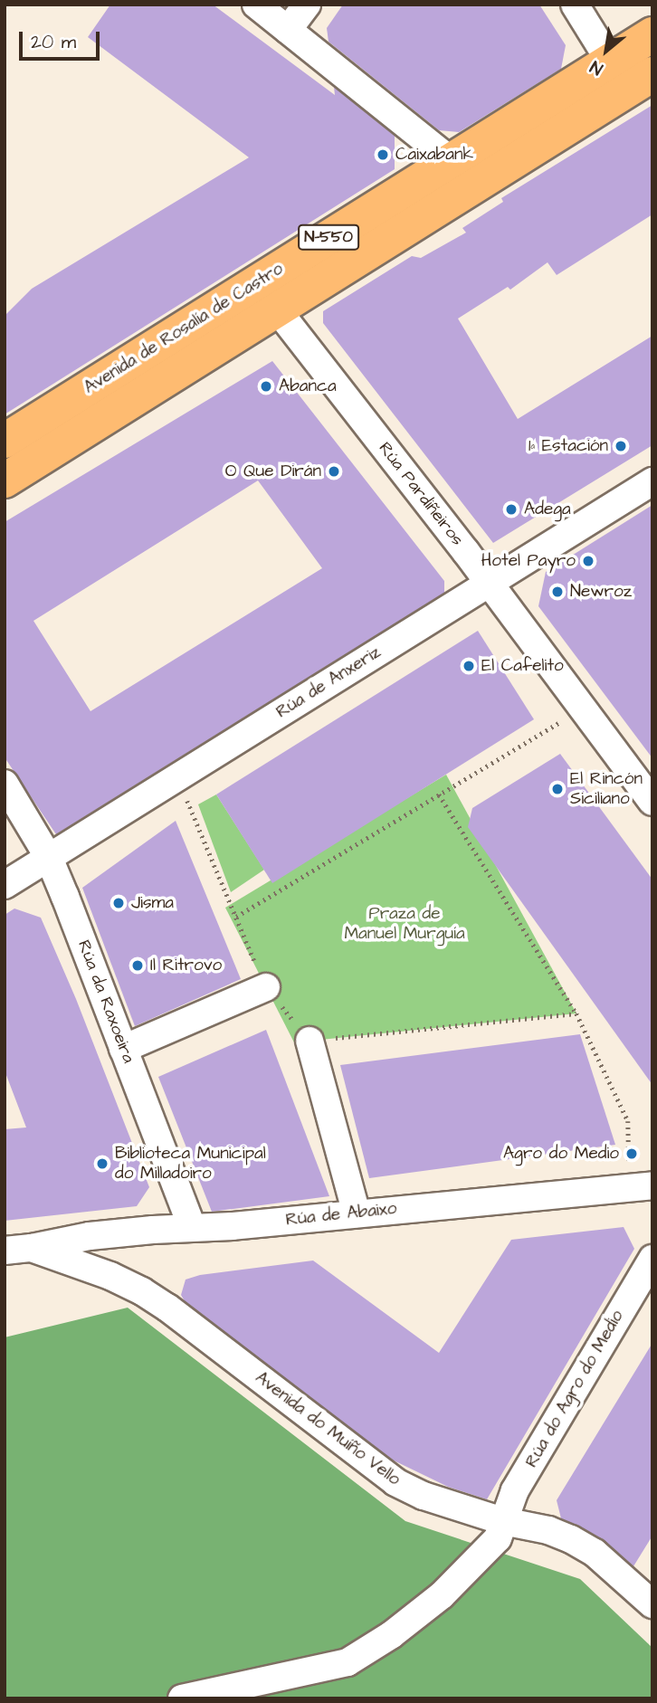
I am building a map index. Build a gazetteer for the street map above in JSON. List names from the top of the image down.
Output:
{
  "streets": {
    "highway": ["N-550", "Avenida de Rosalía de Castro"],
    "street": [
      "Rúa Pardiñeiros",
      "Rúa de Anxeriz",
      "Rúa da Raxoeira",
      "Rúa de Abaixo",
      "Rúa do Agro do Medio",
      "Avenida do Muíño Vello"
    ]
  },
  "crossings": [
    ["Avenida de Rosalía de Castro", "Rúa Pardiñeiros"],
    ["Rúa Pardiñeiros", "Rúa de Anxeriz"],
    ["Rúa de Anxeriz", "Rúa da Raxoeira"],
    ["Rúa da Raxoeira", "Rúa de Abaixo"],
    ["Rúa de Abaixo", "Avenida do Muíño Vello"],
    ["Rúa do Agro do Medio", "Avenida do Muíño Vello"]
  ],
  "parks": ["Praza de Manuel Murguía"],
  "places": [
    "Caixabank",
    "Abanca",
    "1ª Estación",
    "O Que Dirán",
    "Adega",
    "Hotel Payro",
    "Newroz",
    "El Cafelito",
    "El Rincón Siciliano",
    "Jisma",
    "Il Ritrovo",
    "Agro do Medio",
    "Biblioteca Municipal do Milladoiro"
  ],
  "scale_bar": "20 m",
  "north": "bottom left"
}
